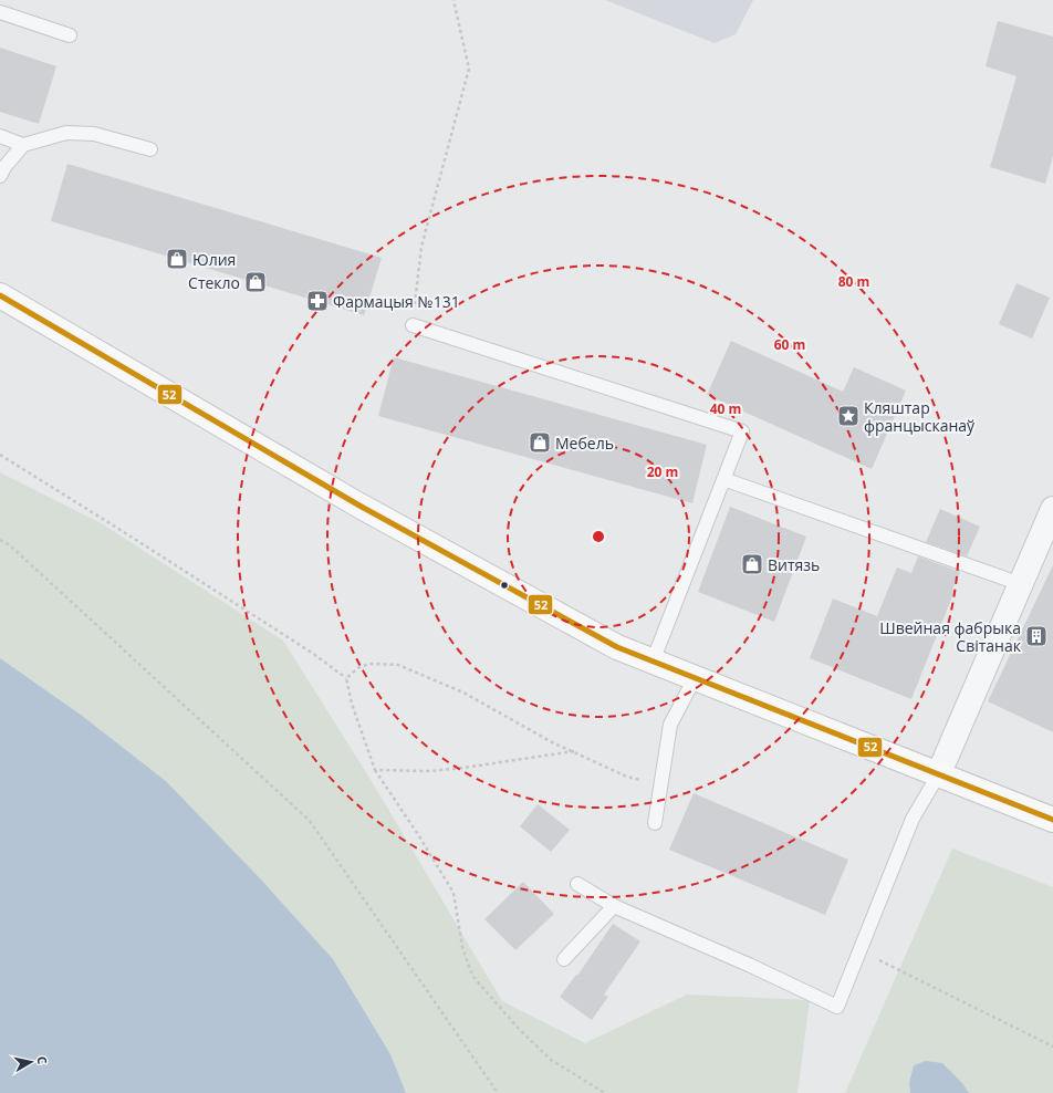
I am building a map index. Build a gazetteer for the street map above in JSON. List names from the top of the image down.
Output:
{
  "places": {
    "shop": [
      "Юлия",
      "Стекло",
      "Мебель",
      "Витязь"
    ],
    "pharmacy": ["Фармацыя №131"],
    "place": ["Кляштар францысканаў"],
    "building": ["Швейная фабрыка Світанак"]
  },
  "lines": ["transit line 52"],
  "north": "right",
  "rings": [
    "80 m",
    "60 m",
    "40 m",
    "20 m"
  ]
}
